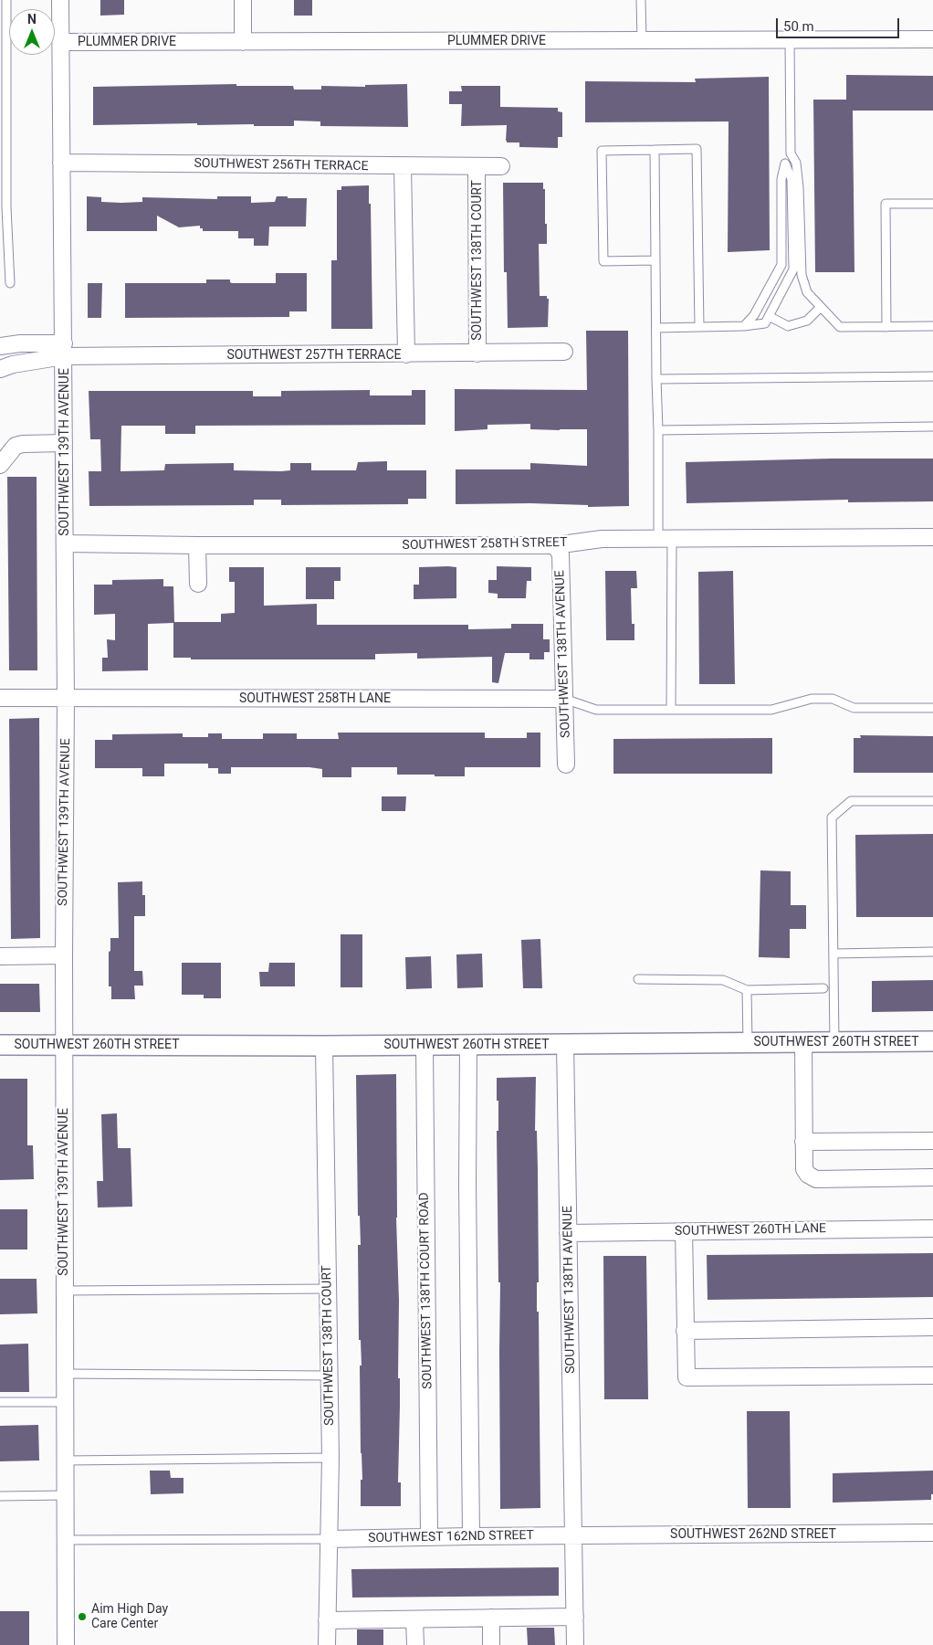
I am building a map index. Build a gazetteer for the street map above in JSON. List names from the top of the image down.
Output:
{
  "streets": {
    "street": [
      "PLUMMER DRIVE",
      "SOUTHWEST 256TH TERRACE",
      "SOUTHWEST 138TH COURT",
      "SOUTHWEST 257TH TERRACE",
      "SOUTHWEST 139TH AVENUE",
      "SOUTHWEST 258TH STREET",
      "SOUTHWEST 138TH AVENUE",
      "SOUTHWEST 258TH LANE",
      "SOUTHWEST 260TH STREET",
      "SOUTHWEST 260TH LANE",
      "SOUTHWEST 138TH COURT ROAD",
      "SOUTHWEST 262ND STREET",
      "SOUTHWEST 162ND STREET"
    ]
  },
  "crossings": [
    ["PLUMMER DRIVE", "SOUTHWEST 139TH AVENUE"],
    ["SOUTHWEST 256TH TERRACE", "SOUTHWEST 138TH COURT"],
    ["SOUTHWEST 256TH TERRACE", "SOUTHWEST 139TH AVENUE"],
    ["SOUTHWEST 138TH COURT", "SOUTHWEST 257TH TERRACE"],
    ["SOUTHWEST 138TH COURT", "SOUTHWEST 260TH STREET"],
    ["SOUTHWEST 138TH COURT", "SOUTHWEST 162ND STREET"],
    ["SOUTHWEST 257TH TERRACE", "SOUTHWEST 139TH AVENUE"],
    ["SOUTHWEST 139TH AVENUE", "SOUTHWEST 258TH STREET"],
    ["SOUTHWEST 139TH AVENUE", "SOUTHWEST 258TH LANE"],
    ["SOUTHWEST 139TH AVENUE", "SOUTHWEST 260TH STREET"],
    ["SOUTHWEST 258TH STREET", "SOUTHWEST 138TH AVENUE"],
    ["SOUTHWEST 138TH AVENUE", "SOUTHWEST 258TH LANE"],
    ["SOUTHWEST 138TH AVENUE", "SOUTHWEST 260TH STREET"],
    ["SOUTHWEST 138TH AVENUE", "SOUTHWEST 260TH LANE"],
    ["SOUTHWEST 138TH AVENUE", "SOUTHWEST 262ND STREET"],
    ["SOUTHWEST 138TH AVENUE", "SOUTHWEST 162ND STREET"],
    ["SOUTHWEST 260TH STREET", "SOUTHWEST 138TH COURT ROAD"],
    ["SOUTHWEST 138TH COURT ROAD", "SOUTHWEST 162ND STREET"],
    ["SOUTHWEST 262ND STREET", "SOUTHWEST 162ND STREET"]
  ],
  "places": ["Aim High Day Care Center"],
  "scale_bar": "50 m",
  "north": "top"
}
